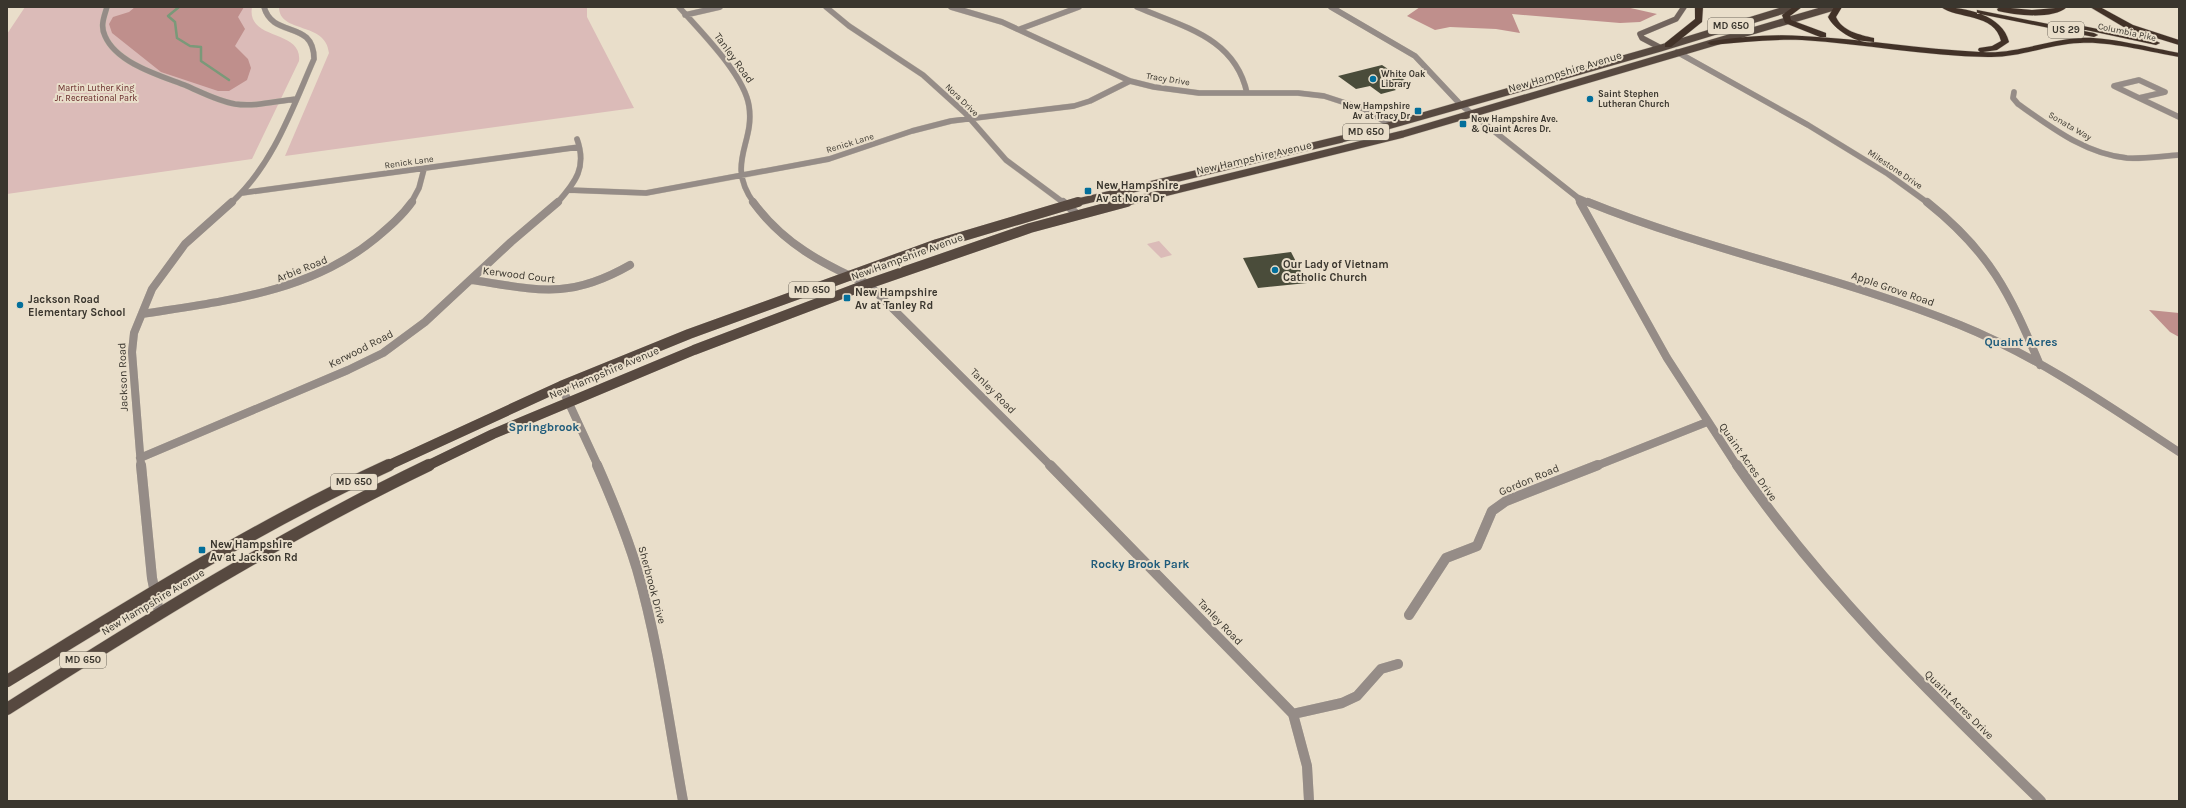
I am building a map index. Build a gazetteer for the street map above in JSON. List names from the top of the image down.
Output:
{
  "streets": {
    "highway": ["US 29", "Columbia Pike"],
    "main road": ["MD 650", "New Hampshire Avenue"],
    "street": [
      "Tanley Road",
      "Tracy Drive",
      "Nora Drive",
      "Sonata Way",
      "Renick Lane",
      "Milestone Drive",
      "Arbie Road",
      "Kerwood Court",
      "Apple Grove Road",
      "Kerwood Road",
      "Jackson Road",
      "Quaint Acres Drive",
      "Gordon Road",
      "Sherbrook Drive"
    ]
  },
  "crossings": [
    ["Tanley Road", "New Hampshire Avenue"],
    ["Tanley Road", "Renick Lane"],
    ["New Hampshire Avenue", "Tracy Drive"],
    ["New Hampshire Avenue", "Nora Drive"],
    ["New Hampshire Avenue", "Milestone Drive"],
    ["New Hampshire Avenue", "Jackson Road"],
    ["New Hampshire Avenue", "Quaint Acres Drive"],
    ["New Hampshire Avenue", "Sherbrook Drive"],
    ["Tracy Drive", "Renick Lane"],
    ["Nora Drive", "Renick Lane"],
    ["Renick Lane", "Arbie Road"],
    ["Renick Lane", "Kerwood Road"],
    ["Renick Lane", "Jackson Road"],
    ["Milestone Drive", "Apple Grove Road"],
    ["Arbie Road", "Jackson Road"],
    ["Kerwood Court", "Kerwood Road"],
    ["Apple Grove Road", "Quaint Acres Drive"],
    ["Kerwood Road", "Jackson Road"],
    ["Quaint Acres Drive", "Gordon Road"]
  ],
  "districts": ["Quaint Acres", "Springbrook", "Rocky Brook Park"],
  "parks": ["Martin Luther King Jr. Recreational Park"],
  "places": {
    "other": [
      "White Oak Library",
      "Saint Stephen Lutheran Church",
      "Our Lady of Vietnam Catholic Church",
      "Jackson Road Elementary School"
    ],
    "transit": [
      "New Hampshire Av at Tracy Dr",
      "New Hampshire Ave. & Quaint Acres Dr.",
      "New Hampshire Av at Nora Dr",
      "New Hampshire Av at Tanley Rd",
      "New Hampshire Av at Jackson Rd"
    ]
  }
}
